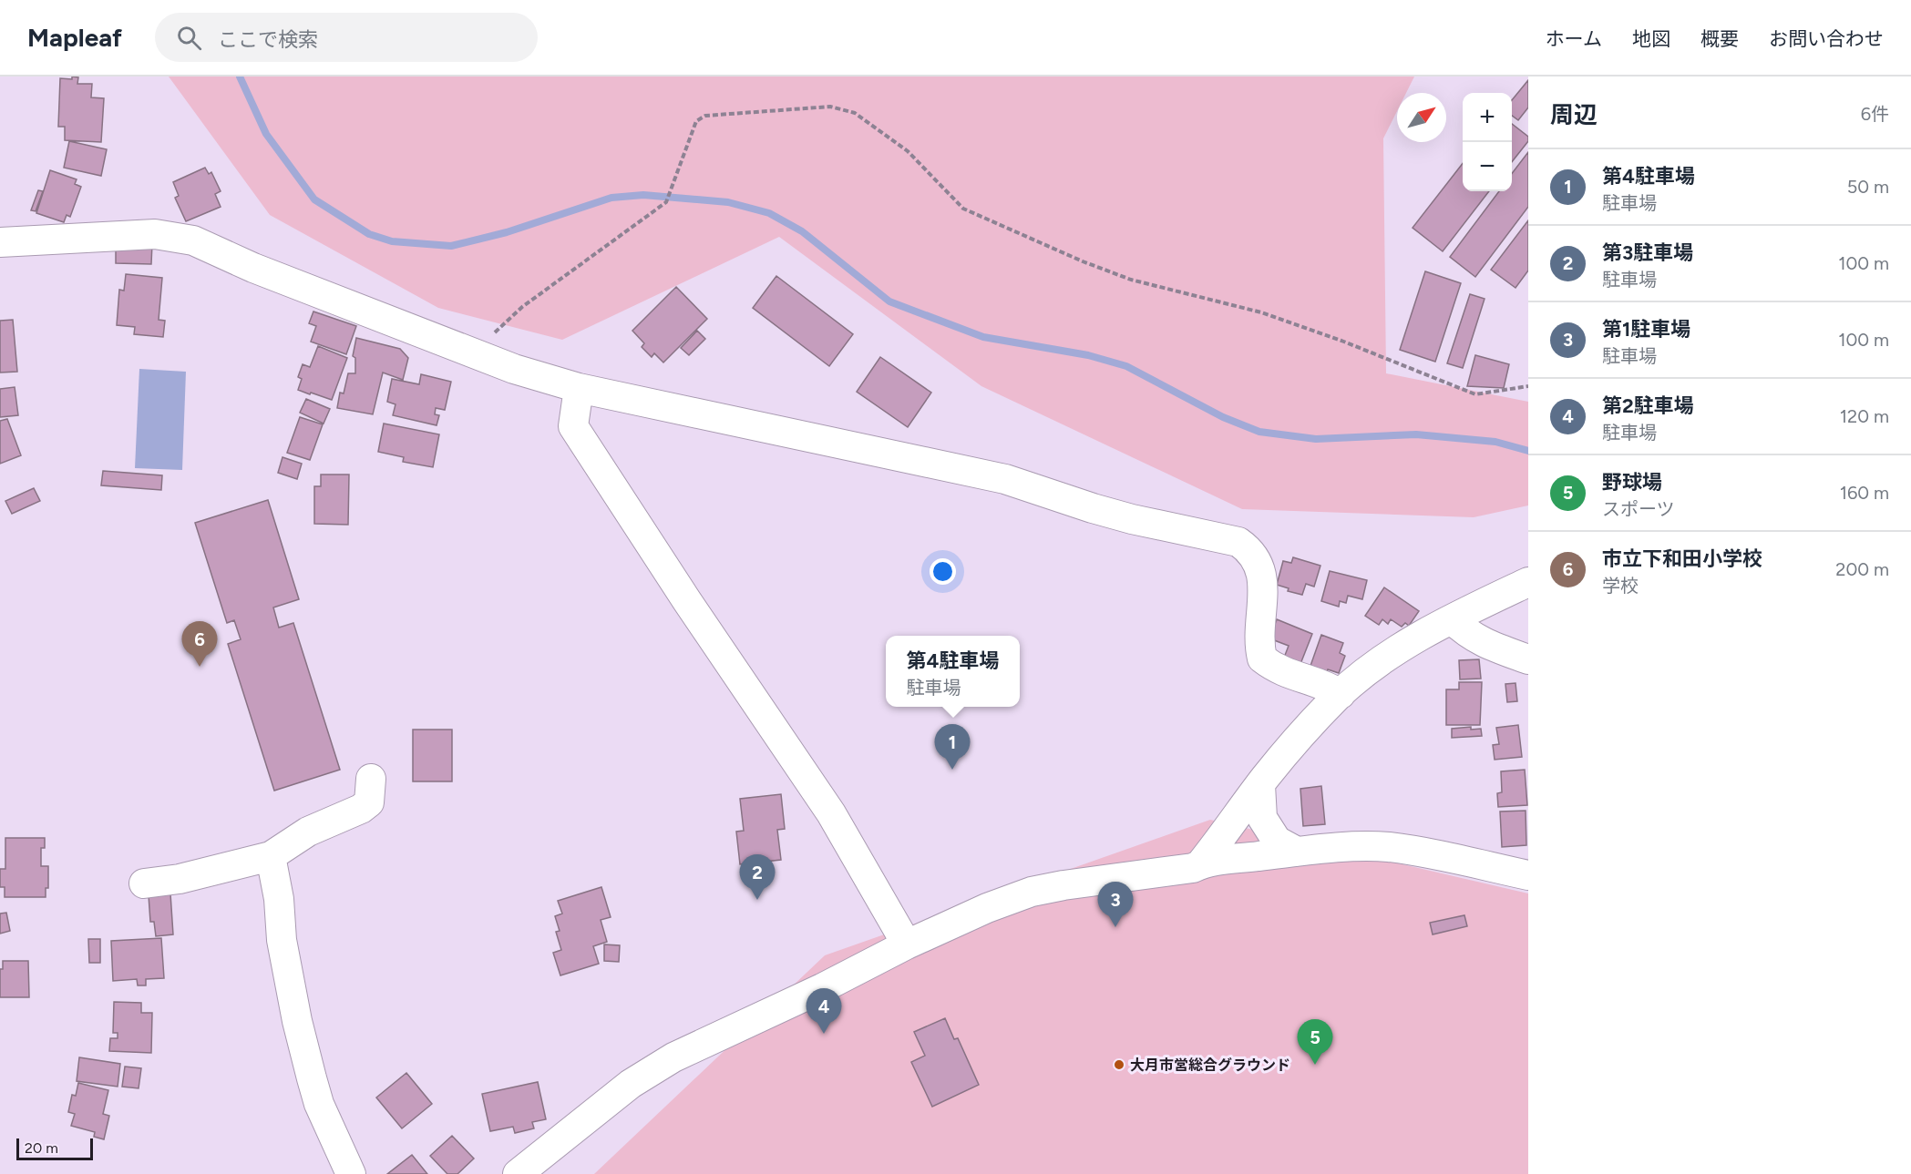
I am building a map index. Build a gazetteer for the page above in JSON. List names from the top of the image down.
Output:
{
  "places": ["大月市営総合グラウンド"],
  "scale_bar": "20 m",
  "north": "top right",
  "page": {
    "header": "Mapleaf",
    "search": "ここで検索",
    "nav": [
      "ホーム",
      "地図",
      "概要",
      "お問い合わせ"
    ],
    "heading": ["周辺", "6件"],
    "map_buttons": ["+", "−"],
    "list": [
      {
        "mark": "1",
        "name": "第4駐車場",
        "note": "駐車場",
        "value": "50 m"
      },
      {
        "mark": "2",
        "name": "第3駐車場",
        "note": "駐車場",
        "value": "100 m"
      },
      {
        "mark": "3",
        "name": "第1駐車場",
        "note": "駐車場",
        "value": "100 m"
      },
      {
        "mark": "4",
        "name": "第2駐車場",
        "note": "駐車場",
        "value": "120 m"
      },
      {
        "mark": "5",
        "name": "野球場",
        "note": "スポーツ",
        "value": "160 m"
      },
      {
        "mark": "6",
        "name": "市立下和田小学校",
        "note": "学校",
        "value": "200 m"
      }
    ],
    "pins": [
      "6",
      "1",
      "2",
      "3",
      "4",
      "5"
    ],
    "popup": ["第4駐車場", "駐車場"],
    "scale": "20 m"
  }
}
